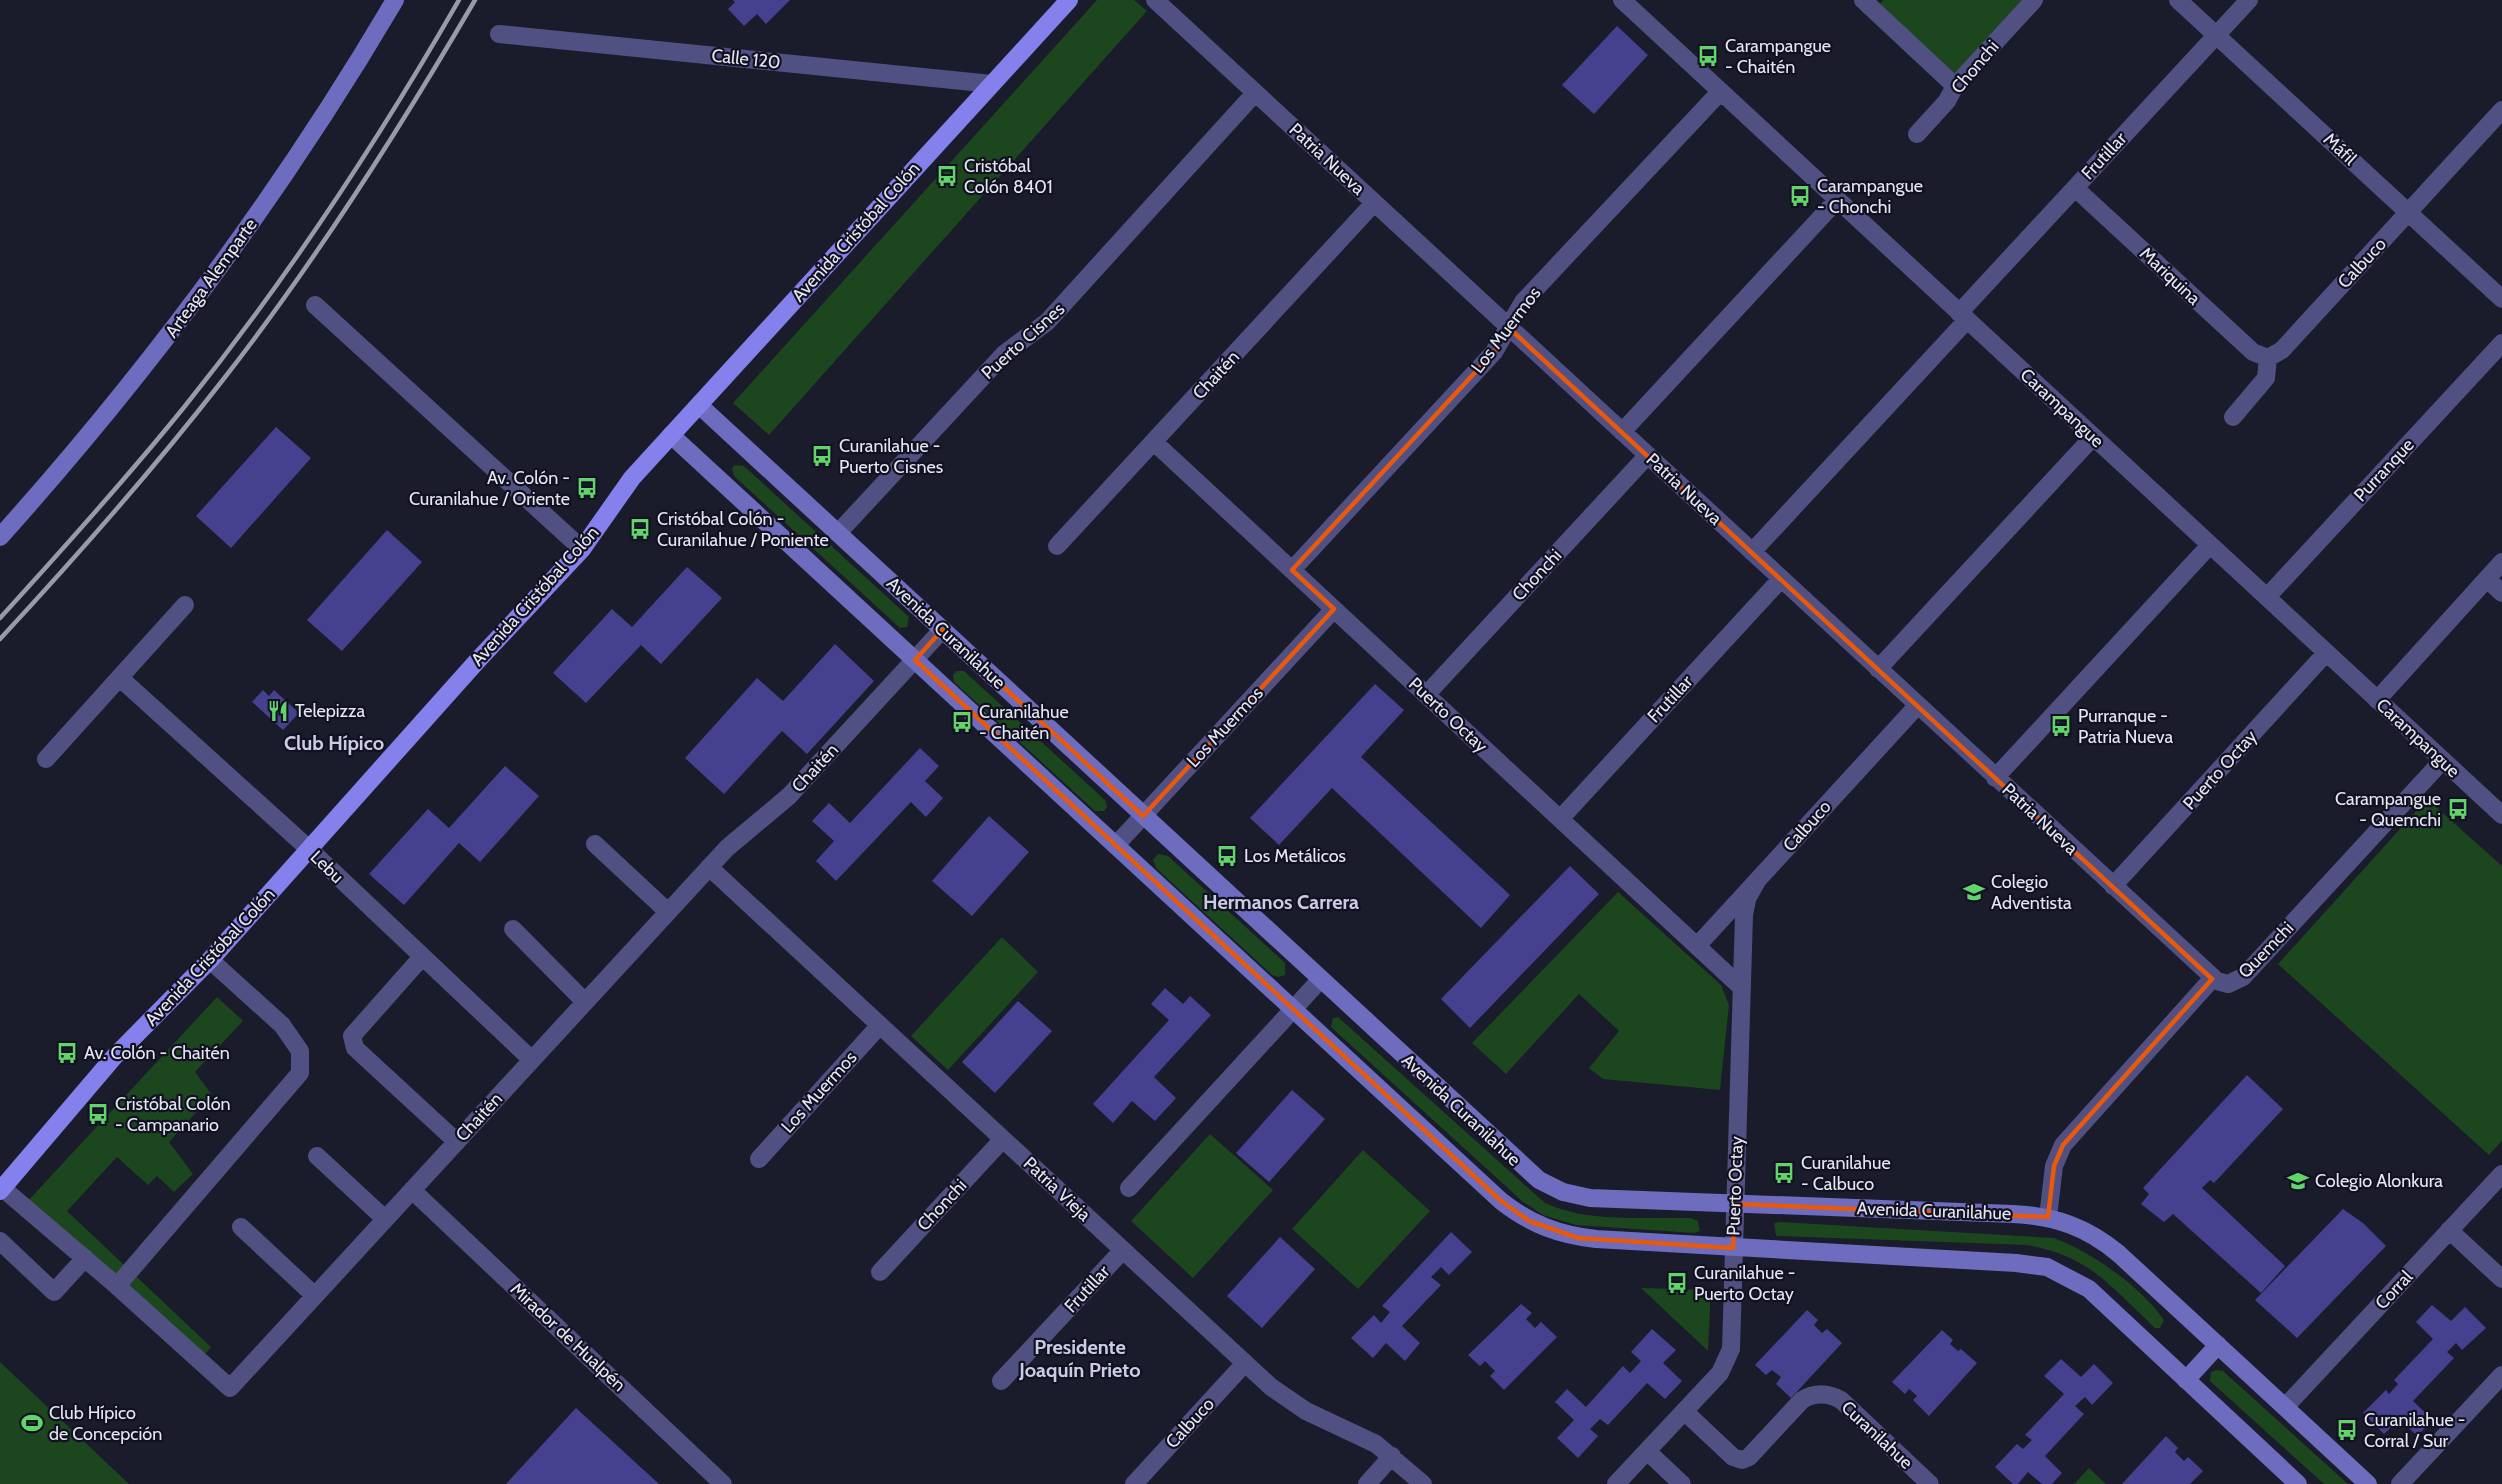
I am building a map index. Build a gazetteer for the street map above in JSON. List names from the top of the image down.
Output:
{
  "streets": {
    "main road": ["Avenida Cristóbal Colón", "Arteaga Alemparte", "Avenida Curanilahue"],
    "street": [
      "Calle 120",
      "Chonchi",
      "Máfil",
      "Frutillar",
      "Patria Nueva",
      "Calbuco",
      "Mariquina",
      "Los Muermos",
      "Puerto Cisnes",
      "Chaitén",
      "Carampangue",
      "Purranque",
      "Puerto Octay",
      "Lebu",
      "Quemchi",
      "Patria Vieja",
      "Corral",
      "Mirador de Hualpén",
      "Curanilahue"
    ]
  },
  "crossings": [
    ["Calle 120", "Avenida Cristóbal Colón"],
    ["Chonchi", "Patria Nueva"],
    ["Chonchi", "Puerto Octay"],
    ["Chonchi", "Patria Vieja"],
    ["Máfil", "Frutillar"],
    ["Máfil", "Calbuco"],
    ["Frutillar", "Patria Nueva"],
    ["Frutillar", "Mariquina"],
    ["Frutillar", "Carampangue"],
    ["Frutillar", "Puerto Octay"],
    ["Frutillar", "Patria Vieja"],
    ["Patria Nueva", "Calbuco"],
    ["Patria Nueva", "Los Muermos"],
    ["Patria Nueva", "Puerto Cisnes"],
    ["Patria Nueva", "Chaitén"],
    ["Patria Nueva", "Puerto Octay"],
    ["Patria Nueva", "Quemchi"],
    ["Avenida Cristóbal Colón", "Chaitén"],
    ["Avenida Cristóbal Colón", "Avenida Curanilahue"],
    ["Avenida Cristóbal Colón", "Lebu"],
    ["Calbuco", "Mariquina"],
    ["Calbuco", "Puerto Octay"],
    ["Calbuco", "Patria Vieja"],
    ["Los Muermos", "Carampangue"],
    ["Los Muermos", "Avenida Curanilahue"],
    ["Los Muermos", "Puerto Octay"],
    ["Los Muermos", "Patria Vieja"],
    ["Puerto Cisnes", "Avenida Curanilahue"],
    ["Chaitén", "Avenida Curanilahue"],
    ["Chaitén", "Puerto Octay"],
    ["Chaitén", "Lebu"],
    ["Chaitén", "Patria Vieja"],
    ["Chaitén", "Mirador de Hualpén"],
    ["Carampangue", "Purranque"],
    ["Carampangue", "Puerto Octay"],
    ["Carampangue", "Quemchi"],
    ["Avenida Curanilahue", "Puerto Octay"],
    ["Avenida Curanilahue", "Quemchi"],
    ["Avenida Curanilahue", "Corral"],
    ["Puerto Octay", "Curanilahue"]
  ],
  "districts": ["Club Hípico", "Hermanos Carrera", "Presidente Joaquín Prieto"],
  "places": {
    "bus stop": [
      "Carampangue - Chaitén",
      "Cristóbal Colón 8401",
      "Carampangue - Chonchi",
      "Curanilahue - Puerto Cisnes",
      "Av. Colón - Curanilahue / Oriente",
      "Cristóbal Colón - Curanilahue / Poniente",
      "Curanilahue - Chaitén",
      "Purranque - Patria Nueva",
      "Carampangue - Quemchi",
      "Los Metálicos",
      "Av. Colón - Chaitén",
      "Cristóbal Colón - Campanario",
      "Curanilahue - Calbuco",
      "Curanilahue - Puerto Octay",
      "Curanilahue - Corral / Sur"
    ],
    "restaurant": ["Telepizza"],
    "school or university": ["Colegio Adventista", "Colegio Alonkura"],
    "sports": ["Club Hípico de Concepción"]
  }
}
